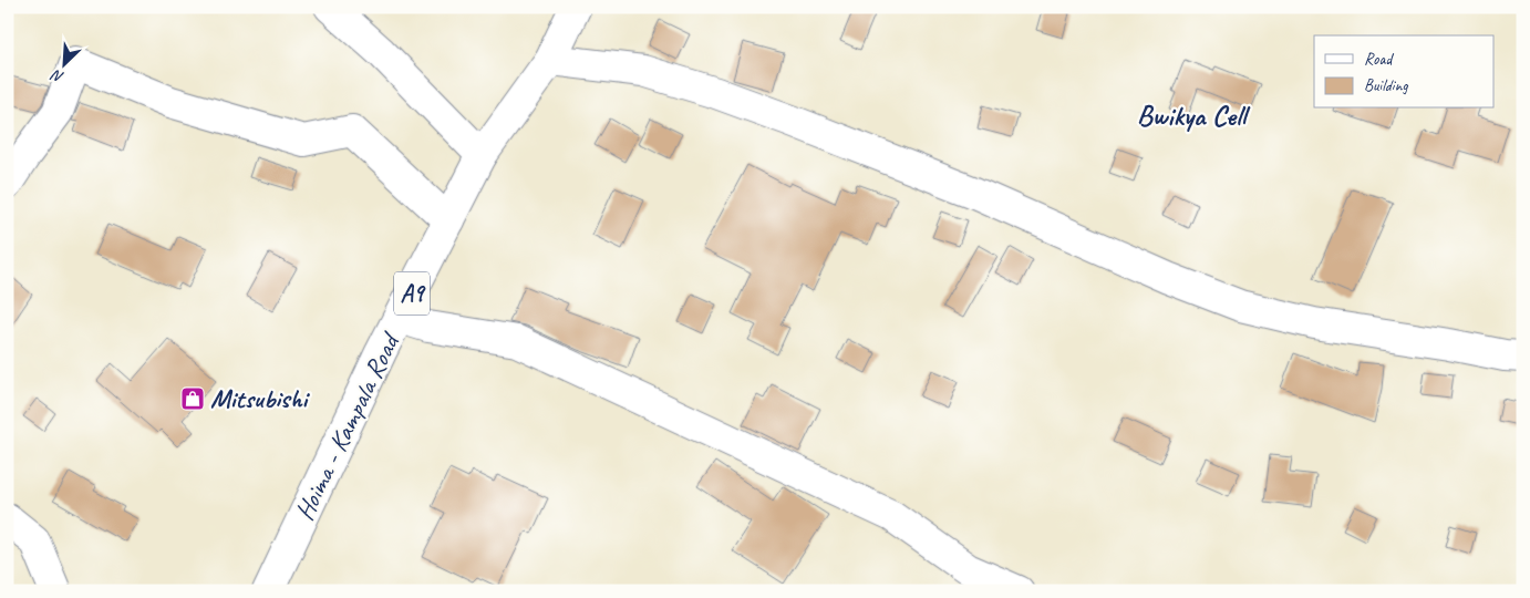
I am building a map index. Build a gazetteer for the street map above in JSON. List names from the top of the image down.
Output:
{
  "streets": {
    "street": ["A9", "Hoima - Kampala Road"]
  },
  "districts": ["Bwikya Cell"],
  "places": {
    "shop": ["Mitsubishi"]
  },
  "legend": ["Road", "Building"],
  "north": "bottom left"
}
